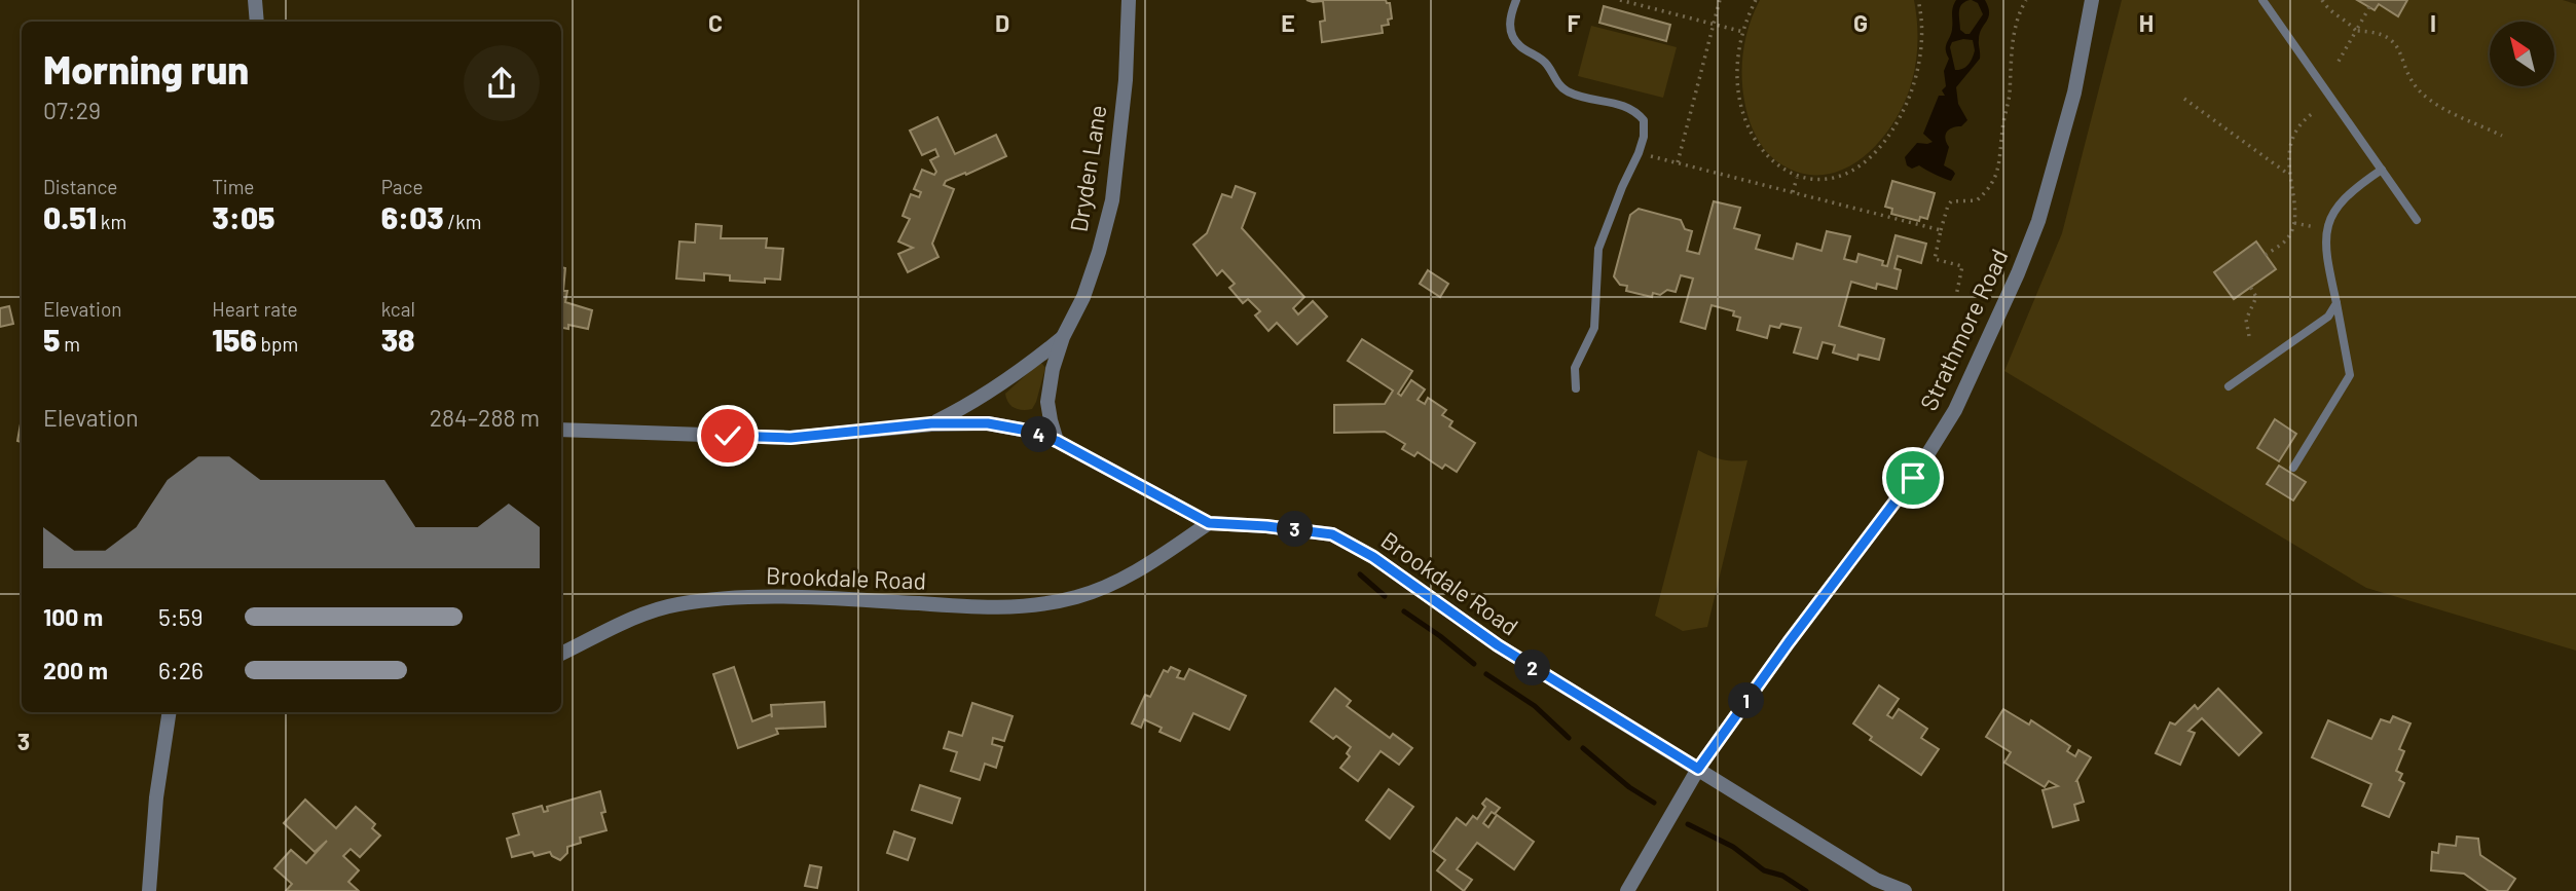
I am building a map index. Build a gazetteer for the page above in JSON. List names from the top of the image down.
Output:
{
  "streets": {
    "street": ["Dryden Lane", "Strathmore Road", "Brookdale Road"]
  },
  "crossings": [
    ["Dryden Lane", "Brookdale Road"],
    ["Strathmore Road", "Brookdale Road"]
  ],
  "north": "top left",
  "page": {
    "heading": ["Morning run", "07:29"],
    "stats": [
      ["Distance", "0.51 km"],
      ["Time", "3:05"],
      ["Pace", "6:03 /km"],
      ["Elevation", "5 m"],
      ["Heart rate", "156 bpm"],
      ["kcal", "38"]
    ],
    "chart": ["Elevation", "284–288 m"],
    "pins": [
      "4",
      "3",
      "2",
      "1"
    ],
    "list": [
      {
        "name": "100 m",
        "note": "5:59"
      },
      {
        "name": "200 m",
        "note": "6:26"
      }
    ]
  },
  "grid": {
    "columns": [
      "C",
      "D",
      "E",
      "F",
      "G",
      "H",
      "I"
    ],
    "rows": ["3"]
  }
}
